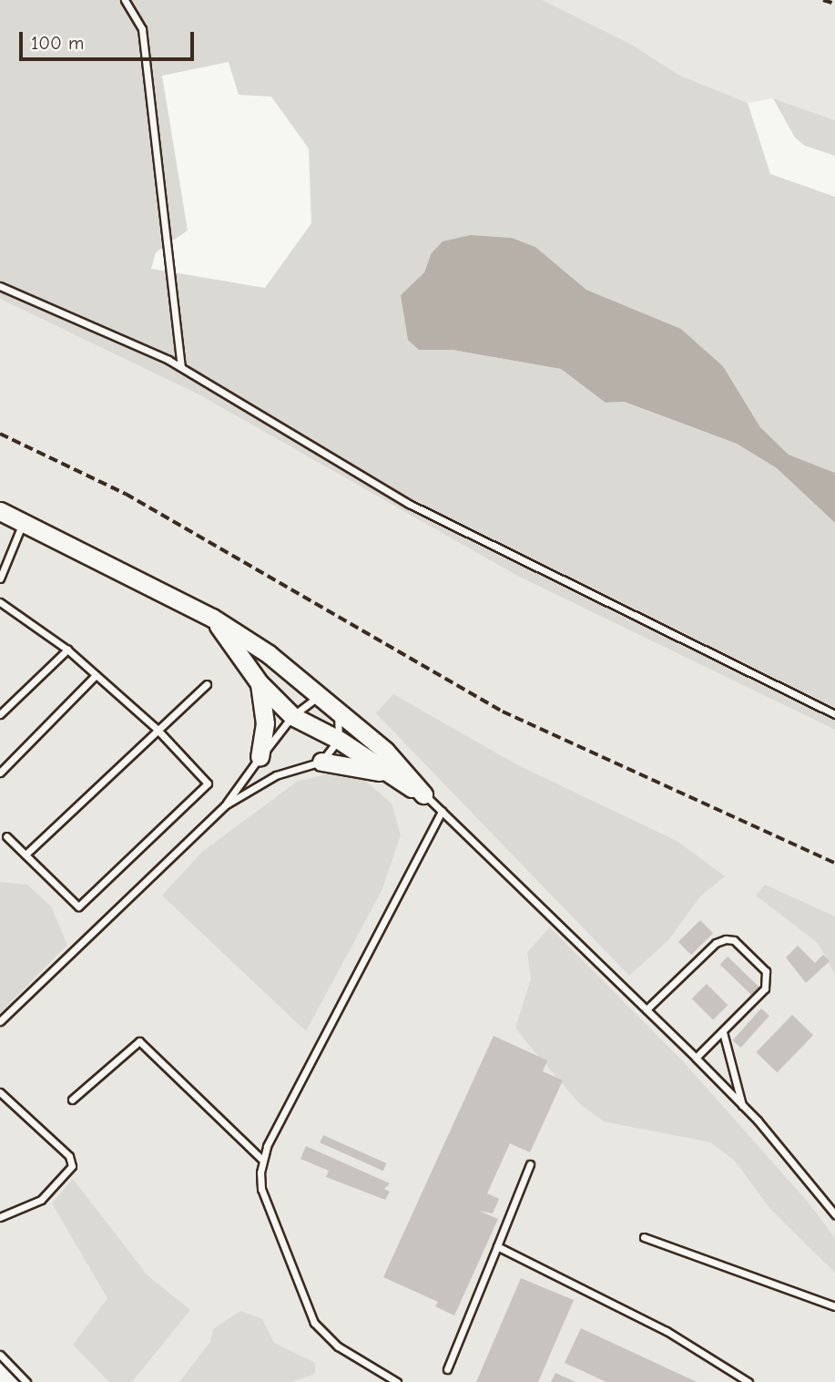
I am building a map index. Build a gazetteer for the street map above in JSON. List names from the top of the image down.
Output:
{
  "scale_bar": "100 m"
}
